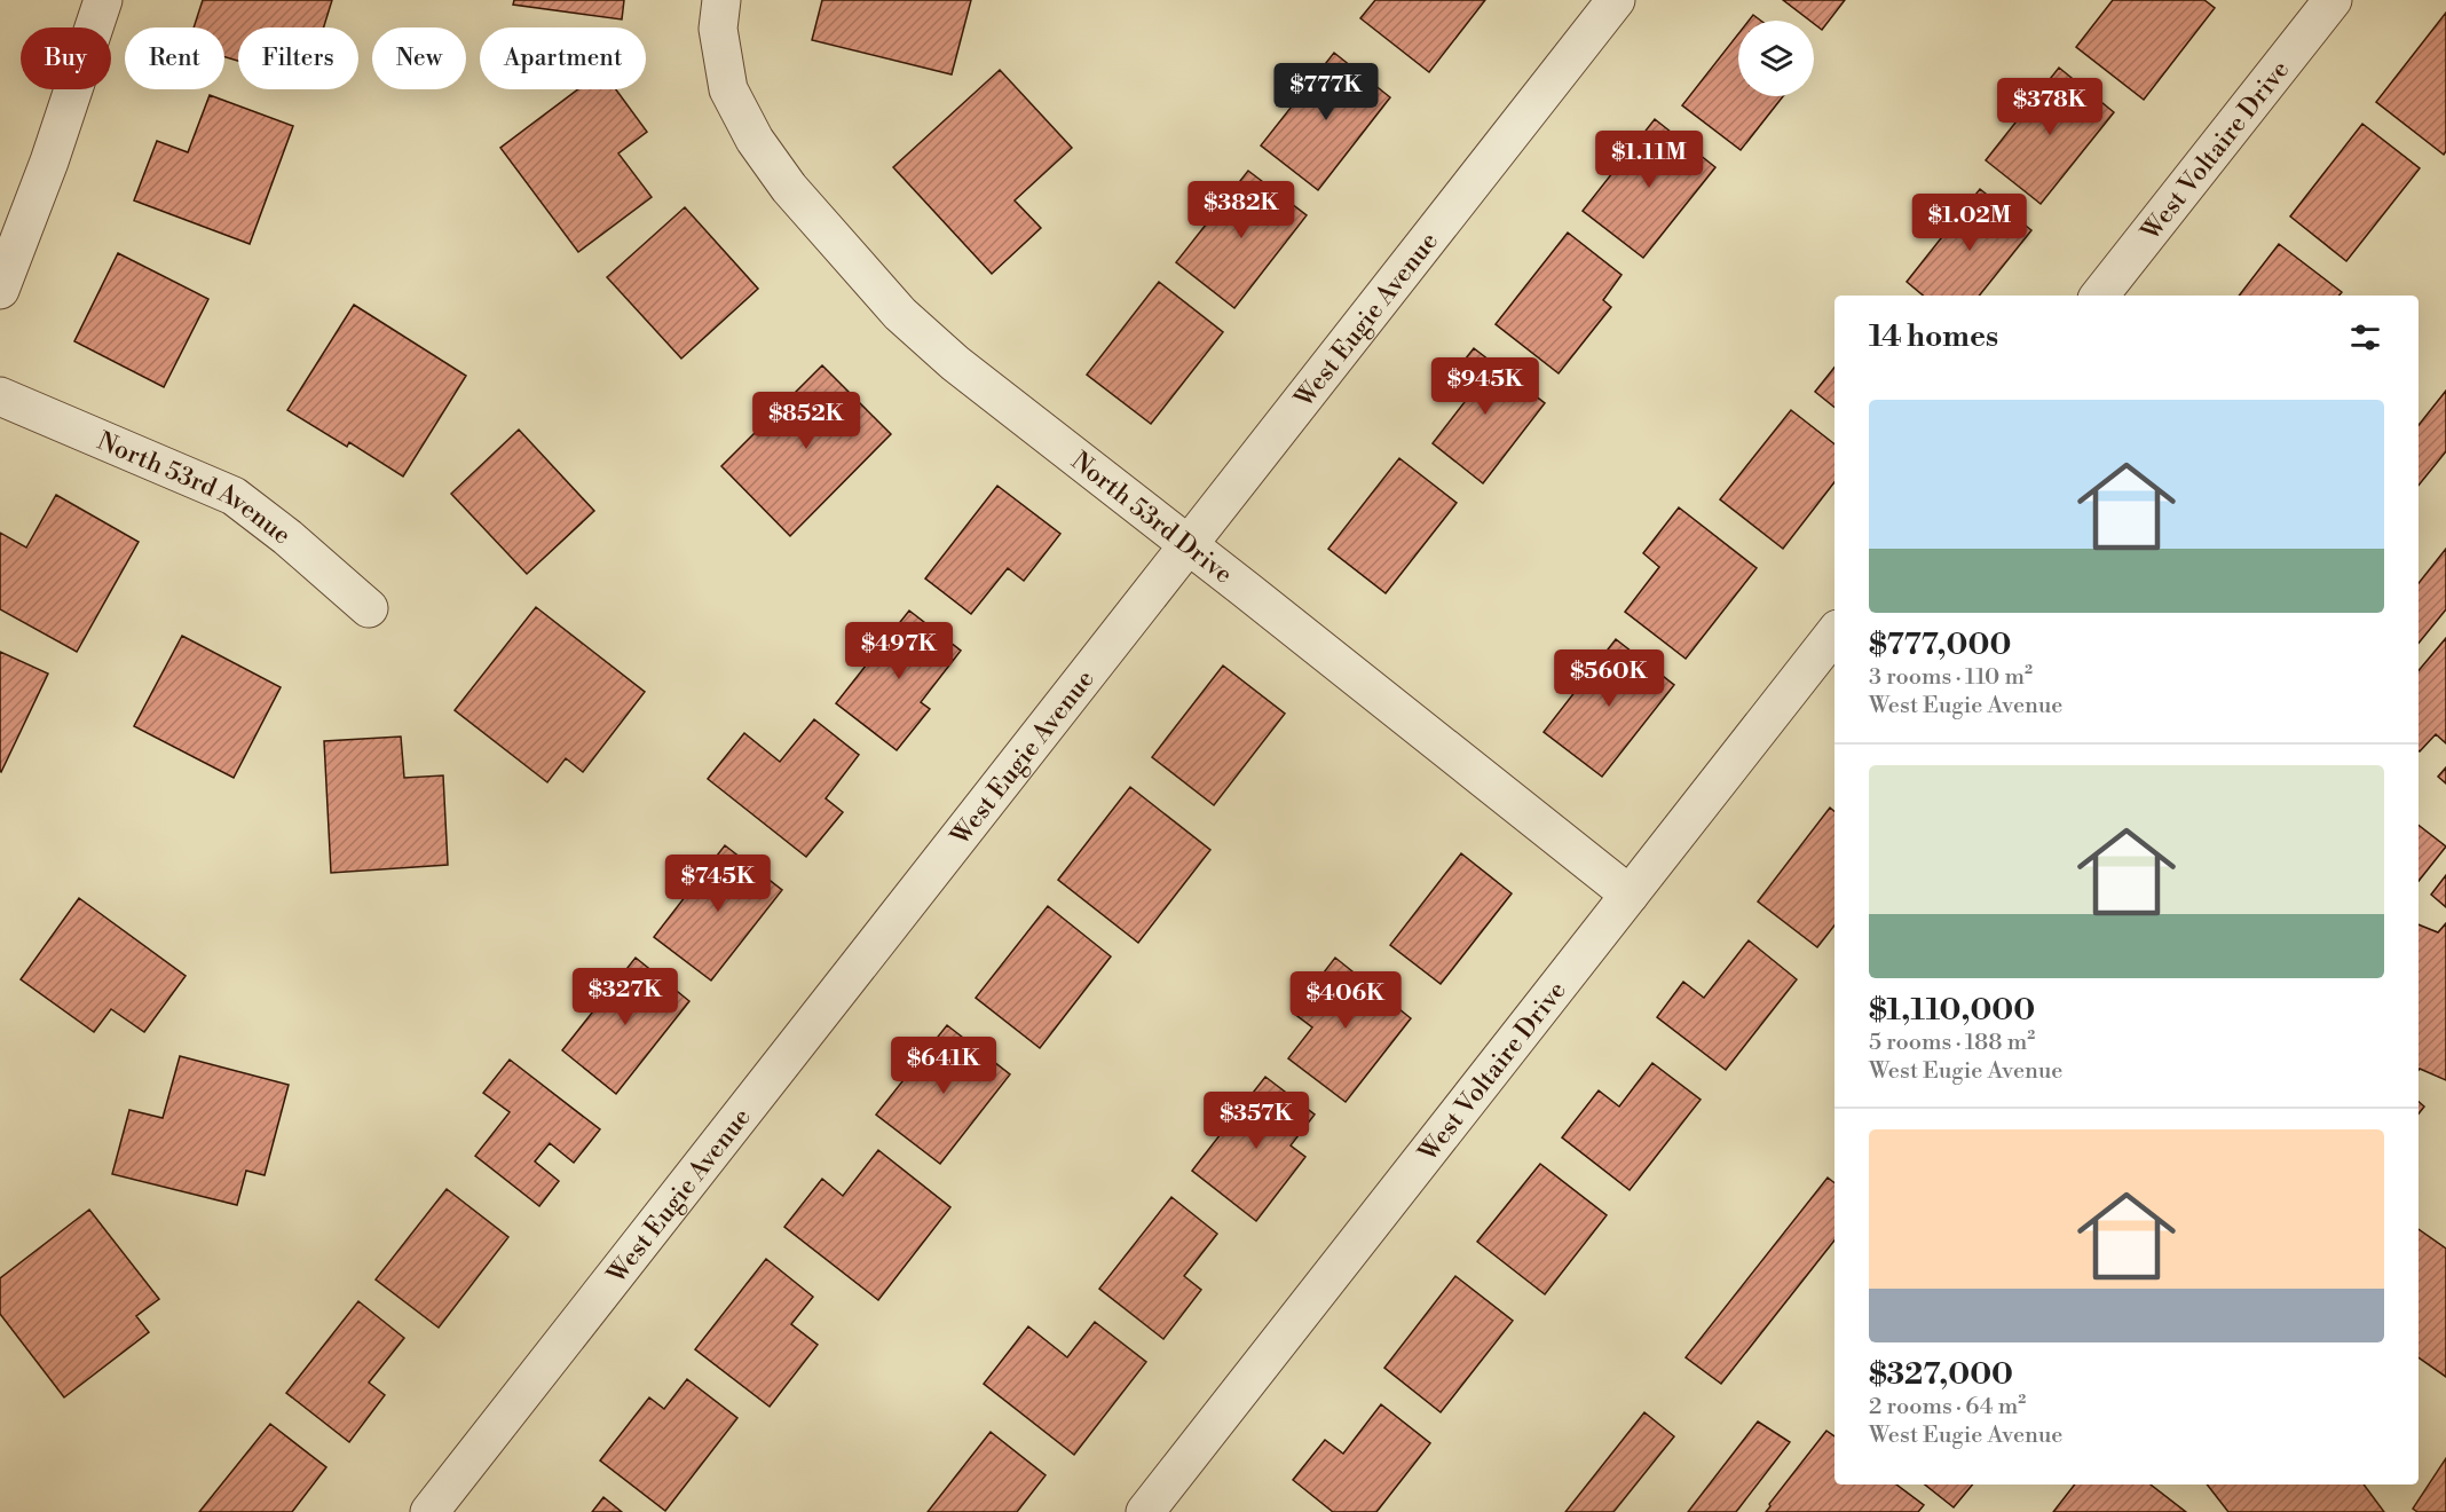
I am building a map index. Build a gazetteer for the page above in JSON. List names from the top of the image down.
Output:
{
  "streets": {
    "street": [
      "West Voltaire Drive",
      "West Eugie Avenue",
      "North 53rd Avenue",
      "North 53rd Drive"
    ]
  },
  "crossings": [
    ["West Voltaire Drive", "North 53rd Drive"],
    ["West Eugie Avenue", "North 53rd Drive"]
  ],
  "page": {
    "chip": [
      "Buy",
      "Rent",
      "Filters",
      "New",
      "Apartment"
    ],
    "price": [
      "$777K",
      "$378K",
      "$1.11M",
      "$382K",
      "$1.02M",
      "$945K",
      "$852K",
      "$497K",
      "$560K",
      "$745K",
      "$327K",
      "$406K",
      "$641K",
      "$357K"
    ],
    "heading": "14 homes",
    "list": [
      {
        "name": "$777,000",
        "note": "3 rooms · 110 m² · West Eugie Avenue"
      },
      {
        "name": "$1,110,000",
        "note": "5 rooms · 188 m² · West Eugie Avenue"
      },
      {
        "name": "$327,000",
        "note": "2 rooms · 64 m² · West Eugie Avenue"
      }
    ]
  }
}
